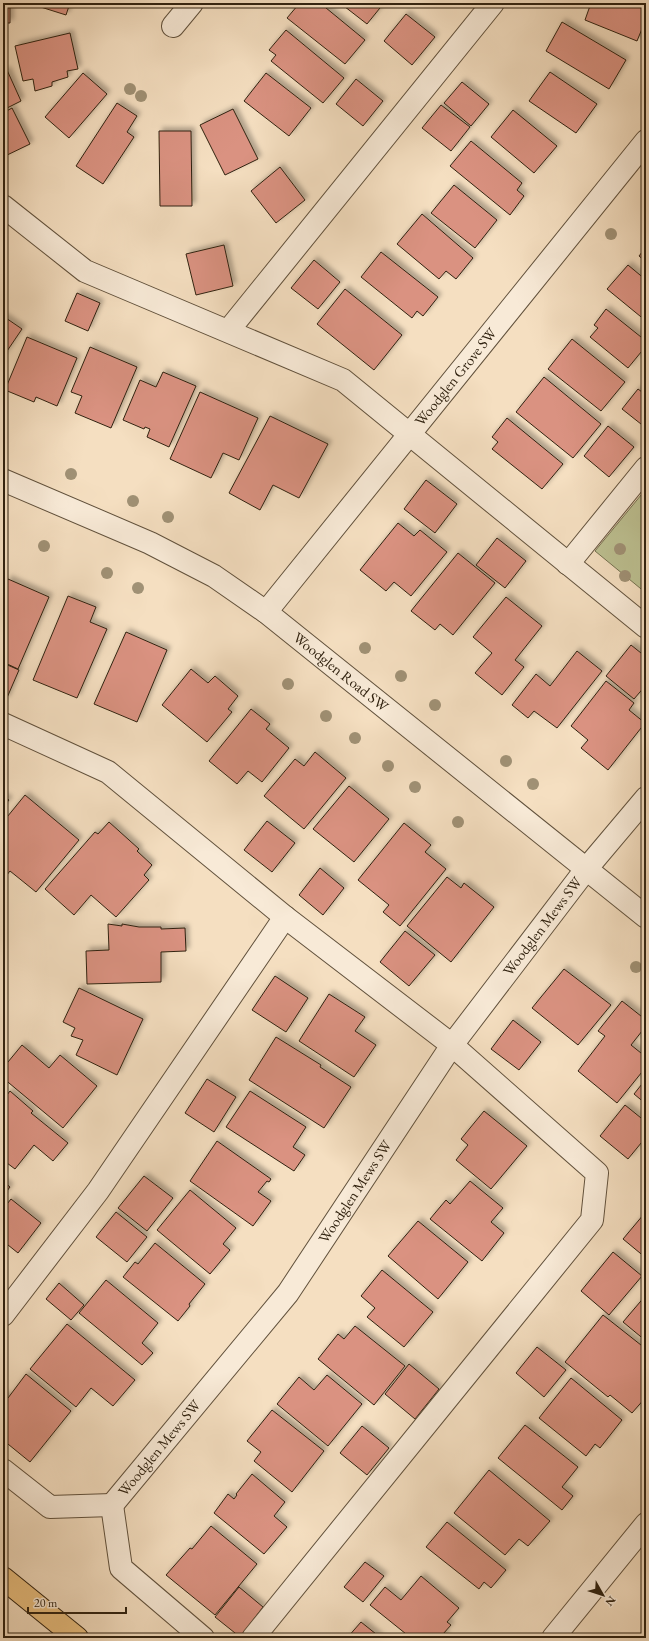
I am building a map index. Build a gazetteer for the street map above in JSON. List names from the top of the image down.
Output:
{
  "streets": {
    "street": ["Woodglen Grove SW", "Woodglen Road SW", "Woodglen Mews SW"]
  },
  "crossings": [
    ["Woodglen Grove SW", "Woodglen Road SW"],
    ["Woodglen Road SW", "Woodglen Mews SW"]
  ],
  "scale_bar": "20 m",
  "north": "bottom right"
}
